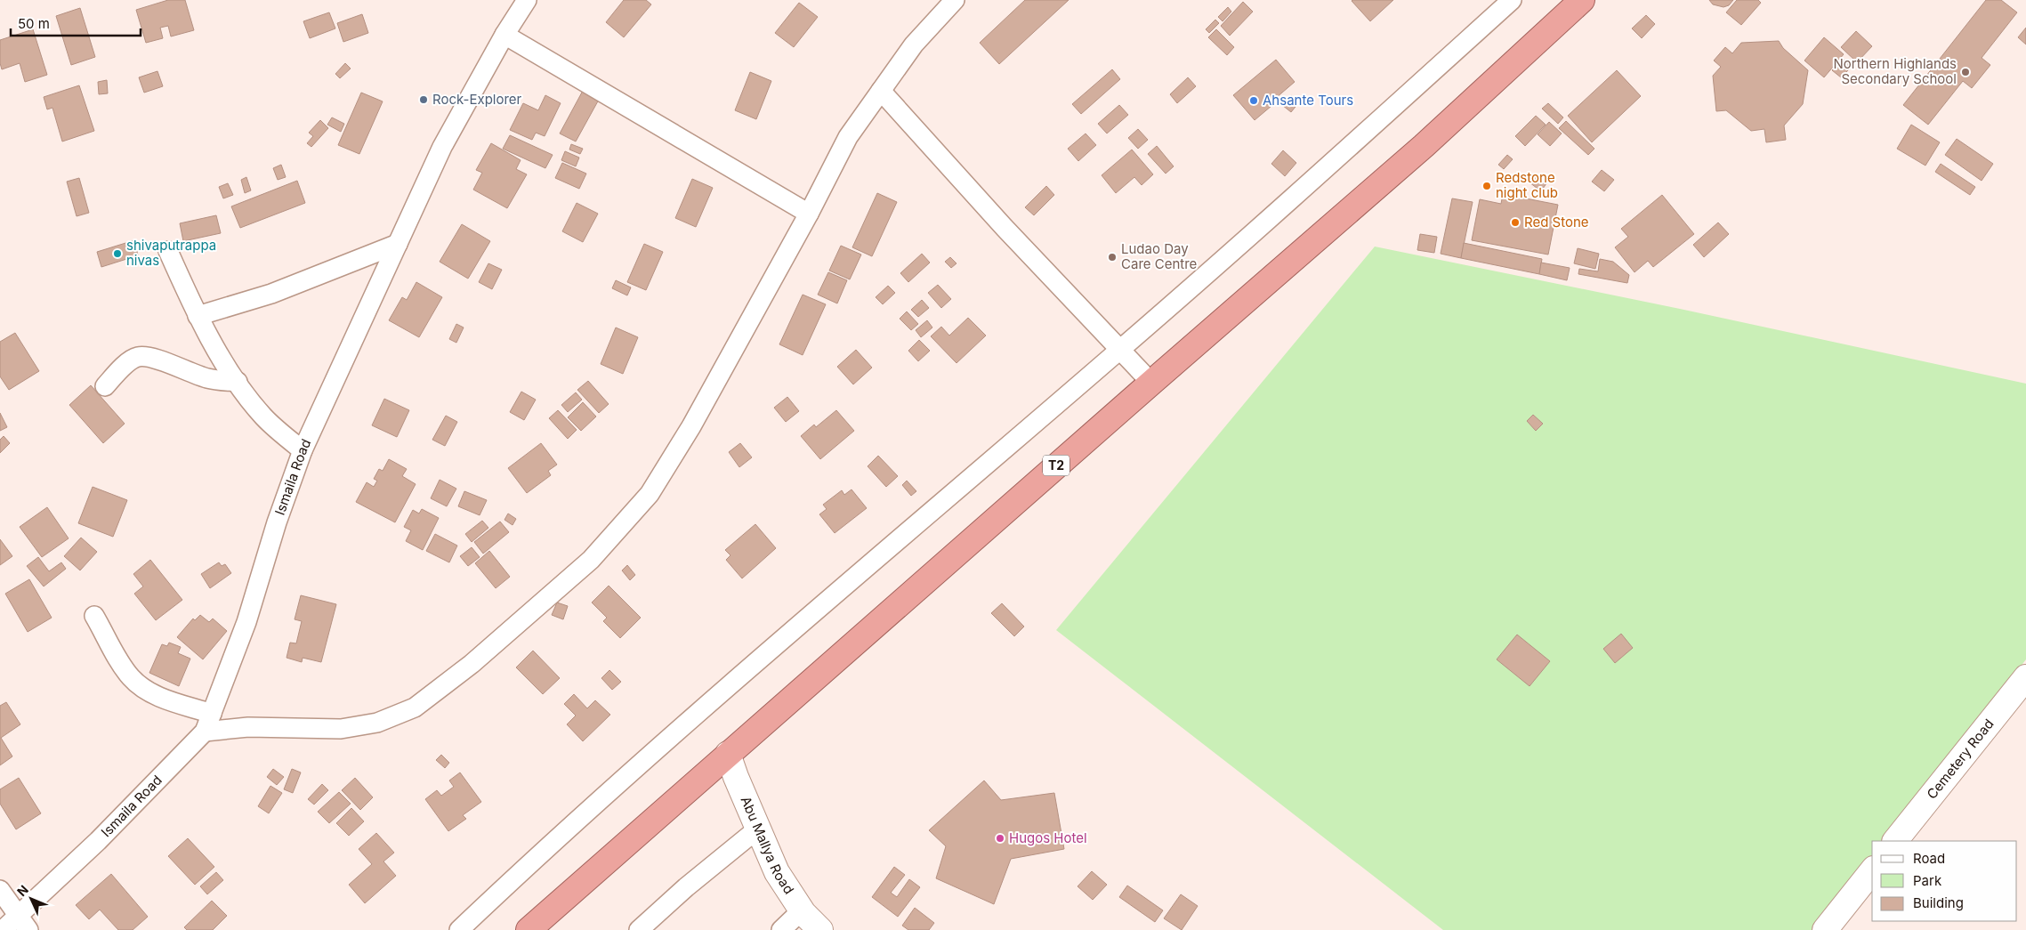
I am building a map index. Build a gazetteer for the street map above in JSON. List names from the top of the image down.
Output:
{
  "streets": {
    "highway": ["T2"],
    "main road": ["Cemetery Road", "Abu Mallya Road"],
    "street": ["Ismaila Road"]
  },
  "crossings": [
    ["T2", "Abu Mallya Road"]
  ],
  "places": [
    "Northern Highlands Secondary School",
    "Rock-Explorer",
    "Ahsante Tours",
    "Redstone night club",
    "Red Stone",
    "shivaputrappa nivas",
    "Ludao Day Care Centre",
    "Hugos Hotel"
  ],
  "legend": ["Road", "Park", "Building"],
  "scale_bar": "50 m",
  "north": "top left"
}
